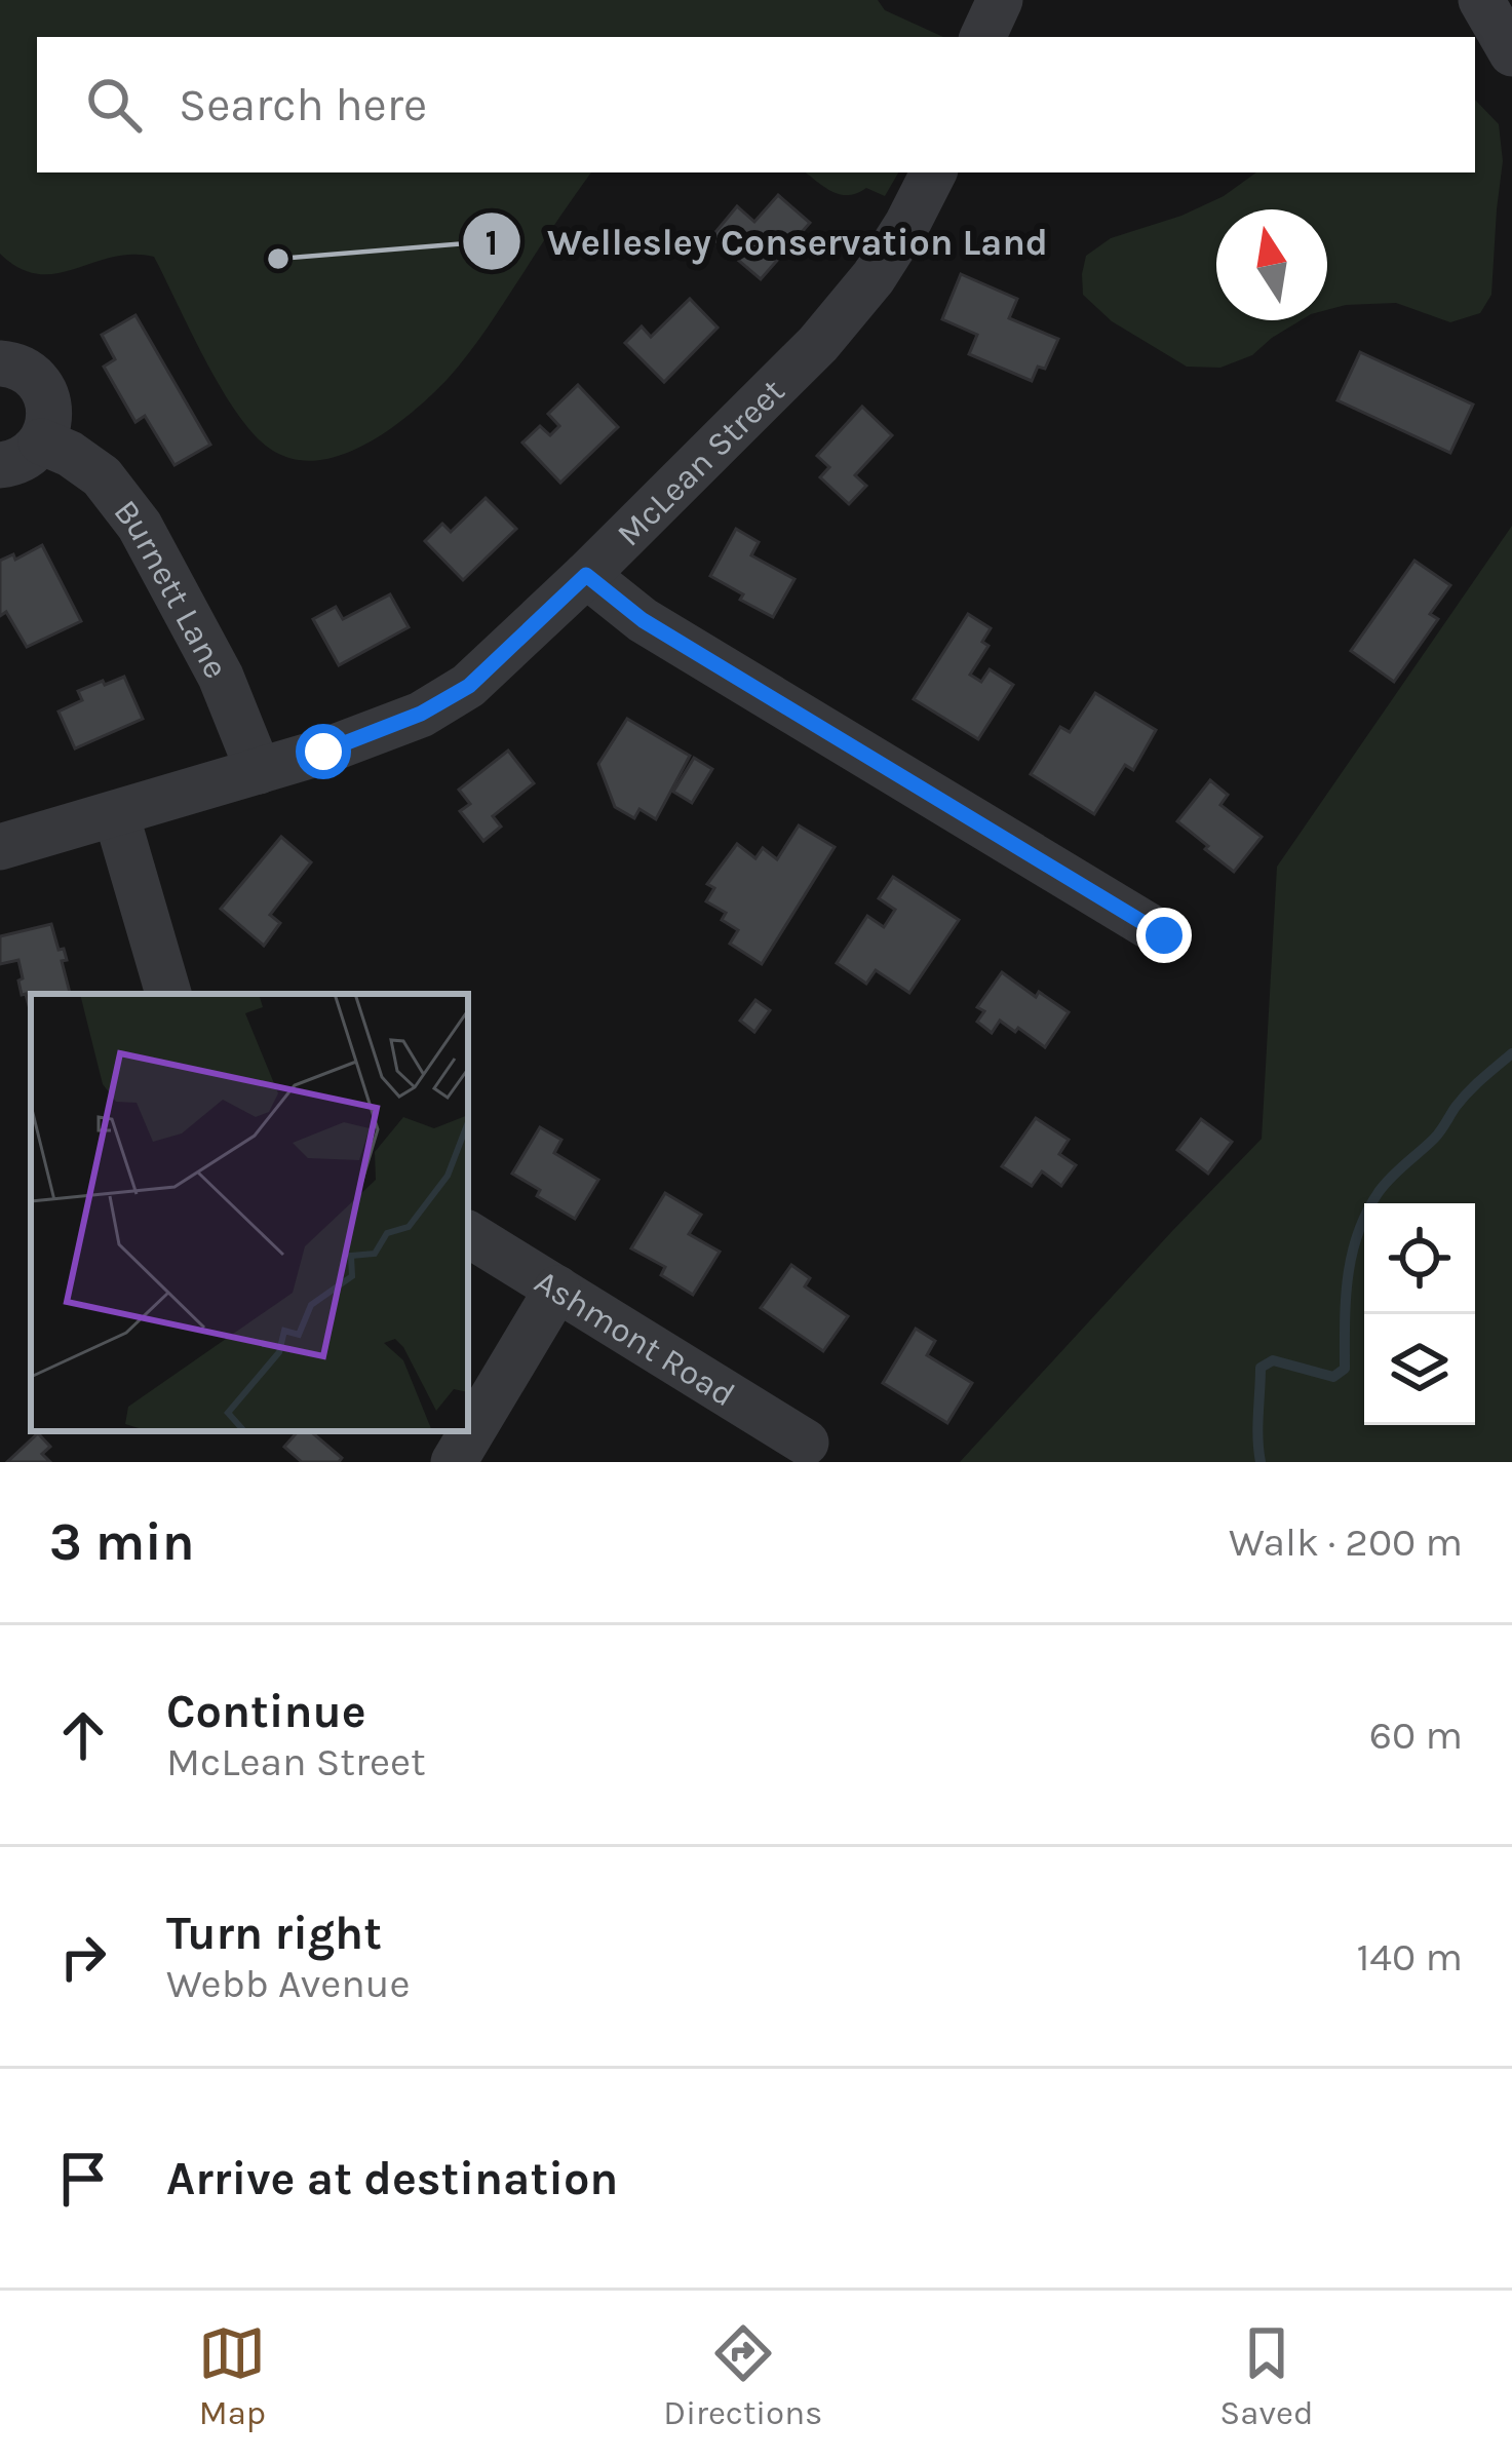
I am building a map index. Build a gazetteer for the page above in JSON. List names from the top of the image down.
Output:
{
  "streets": {
    "street": ["McLean Street", "Burnett Lane", "Ashmont Road"]
  },
  "crossings": [
    ["McLean Street", "Burnett Lane"]
  ],
  "places": ["Wellesley Conservation Land"],
  "north": "top",
  "page": {
    "search": "Search here",
    "heading": ["3 min", "Walk · 200 m"],
    "list": [
      ["Continue", "McLean Street", "60 m"],
      ["Turn right", "Webb Avenue", "140 m"],
      "Arrive at destination"
    ],
    "nav": ["Map", "Directions", "Saved"]
  }
}
